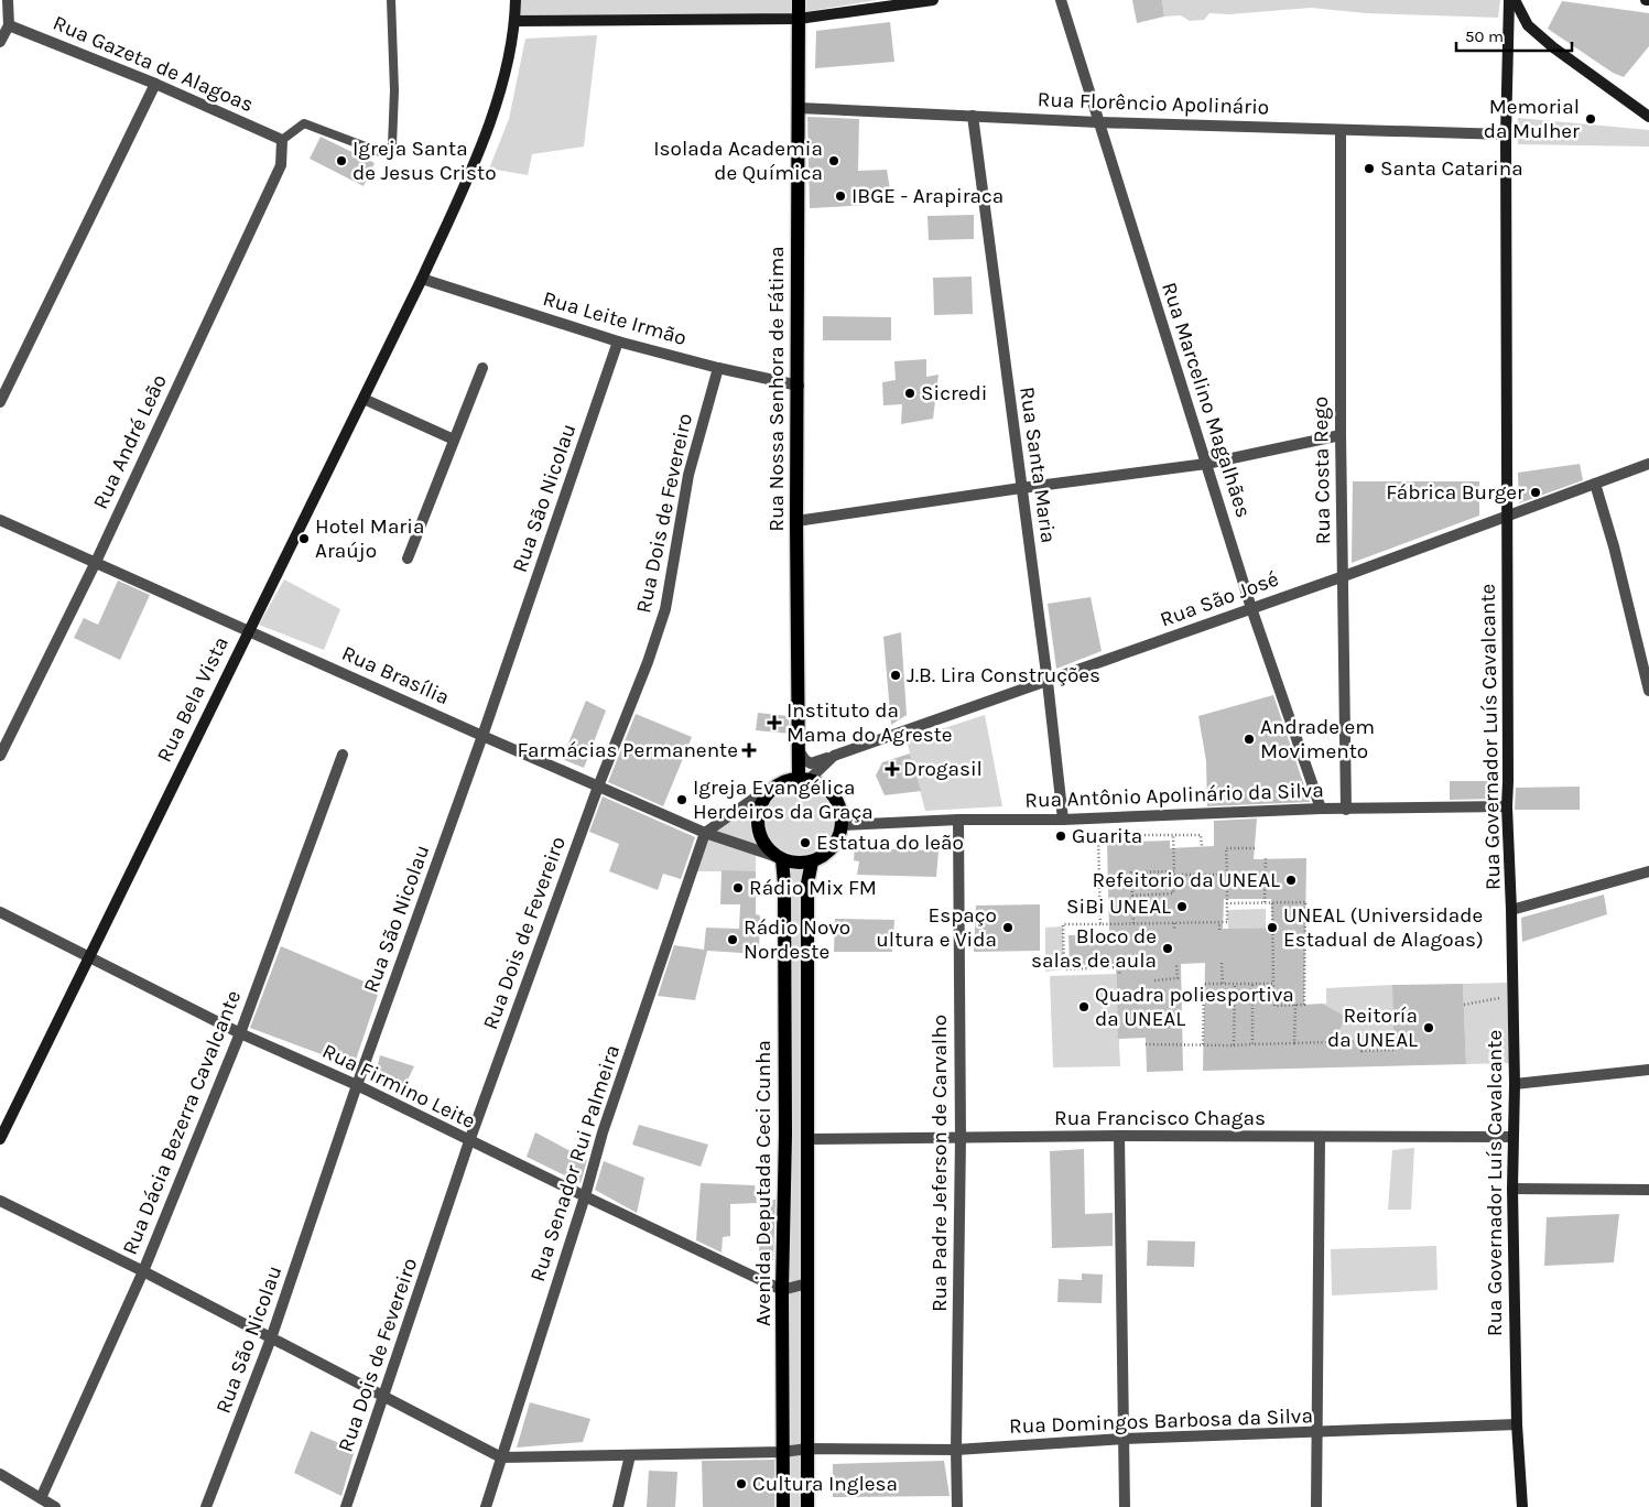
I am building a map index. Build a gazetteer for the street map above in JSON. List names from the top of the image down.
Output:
{
  "streets": {
    "main road": ["Rua Nossa Senhora de Fátima", "Avenida Deputada Ceci Cunha"],
    "street": [
      "Rua Gazeta de Alagoas",
      "Rua Florêncio Apolinário",
      "Rua Leite Irmão",
      "Rua Marcelino Magalhães",
      "Rua André Leão",
      "Rua Santa Maria",
      "Rua Costa Rego",
      "Rua São Nicolau",
      "Rua Dois de Fevereiro",
      "Rua São José",
      "Rua Brasília",
      "Rua Bela Vista",
      "Rua Governador Luís Cavalcante",
      "Rua Antônio Apolinário da Silva",
      "Rua Firmino Leite",
      "Rua Francisco Chagas",
      "Rua Dácia Bezerra Cavalcante",
      "Rua Senador Rui Palmeira",
      "Rua Padre Jeferson de Carvalho",
      "Rua Domingos Barbosa da Silva"
    ]
  },
  "crossings": [
    ["Rua Gazeta de Alagoas", "Rua André Leão"],
    ["Rua Florêncio Apolinário", "Rua Nossa Senhora de Fátima"],
    ["Rua Florêncio Apolinário", "Rua Marcelino Magalhães"],
    ["Rua Florêncio Apolinário", "Rua Santa Maria"],
    ["Rua Florêncio Apolinário", "Rua Costa Rego"],
    ["Rua Florêncio Apolinário", "Rua Governador Luís Cavalcante"],
    ["Rua Leite Irmão", "Rua Nossa Senhora de Fátima"],
    ["Rua Leite Irmão", "Rua São Nicolau"],
    ["Rua Leite Irmão", "Rua Dois de Fevereiro"],
    ["Rua Leite Irmão", "Rua Bela Vista"],
    ["Rua Nossa Senhora de Fátima", "Rua São José"],
    ["Rua Nossa Senhora de Fátima", "Rua Brasília"],
    ["Rua Nossa Senhora de Fátima", "Rua Antônio Apolinário da Silva"],
    ["Rua Nossa Senhora de Fátima", "Avenida Deputada Ceci Cunha"],
    ["Rua Marcelino Magalhães", "Rua São José"],
    ["Rua Marcelino Magalhães", "Rua Antônio Apolinário da Silva"],
    ["Rua André Leão", "Rua Brasília"],
    ["Rua Santa Maria", "Rua São José"],
    ["Rua Santa Maria", "Rua Antônio Apolinário da Silva"],
    ["Rua Costa Rego", "Rua São José"],
    ["Rua Costa Rego", "Rua Antônio Apolinário da Silva"],
    ["Rua São Nicolau", "Rua Brasília"],
    ["Rua São Nicolau", "Rua Firmino Leite"],
    ["Rua Dois de Fevereiro", "Rua Brasília"],
    ["Rua Dois de Fevereiro", "Rua Firmino Leite"],
    ["Rua São José", "Rua Brasília"],
    ["Rua São José", "Rua Governador Luís Cavalcante"],
    ["Rua São José", "Rua Antônio Apolinário da Silva"],
    ["Rua São José", "Avenida Deputada Ceci Cunha"],
    ["Rua Brasília", "Rua Bela Vista"],
    ["Rua Brasília", "Rua Antônio Apolinário da Silva"],
    ["Rua Brasília", "Rua Senador Rui Palmeira"],
    ["Rua Brasília", "Avenida Deputada Ceci Cunha"],
    ["Rua Bela Vista", "Rua Firmino Leite"],
    ["Rua Governador Luís Cavalcante", "Rua Antônio Apolinário da Silva"],
    ["Rua Governador Luís Cavalcante", "Rua Francisco Chagas"],
    ["Rua Governador Luís Cavalcante", "Rua Domingos Barbosa da Silva"],
    ["Rua Antônio Apolinário da Silva", "Rua Padre Jeferson de Carvalho"],
    ["Rua Antônio Apolinário da Silva", "Avenida Deputada Ceci Cunha"],
    ["Rua Firmino Leite", "Rua Dácia Bezerra Cavalcante"],
    ["Rua Firmino Leite", "Rua Senador Rui Palmeira"],
    ["Rua Firmino Leite", "Avenida Deputada Ceci Cunha"],
    ["Rua Francisco Chagas", "Rua Padre Jeferson de Carvalho"],
    ["Rua Padre Jeferson de Carvalho", "Rua Domingos Barbosa da Silva"],
    ["Avenida Deputada Ceci Cunha", "Rua Domingos Barbosa da Silva"]
  ],
  "places": {
    "other": [
      "Memorial da Mulher",
      "Igreja Santa de Jesus Cristo",
      "Isolada Academia de Química",
      "Santa Catarina",
      "IBGE - Arapiraca",
      "Sicredi",
      "Fábrica Burger",
      "Hotel Maria Araújo",
      "J.B. Lira Construções",
      "Andrade em Movimento",
      "Igreja Evangélica Herdeiros da Graça",
      "Guarita",
      "Estatua do leão",
      "Refeitorio da UNEAL",
      "Rádio Mix FM",
      "SiBi UNEAL",
      "Espaço ultura e Vida",
      "UNEAL (Universidade Estadual de Alagoas)",
      "Rádio Novo Nordeste",
      "Bloco de salas de aula",
      "Quadra poliesportiva da UNEAL",
      "Reitoría da UNEAL",
      "Cultura Inglesa"
    ],
    "health": ["Instituto da Mama do Agreste", "Farmácias Permanente", "Drogasil"]
  },
  "scale_bar": "50 m"
}
